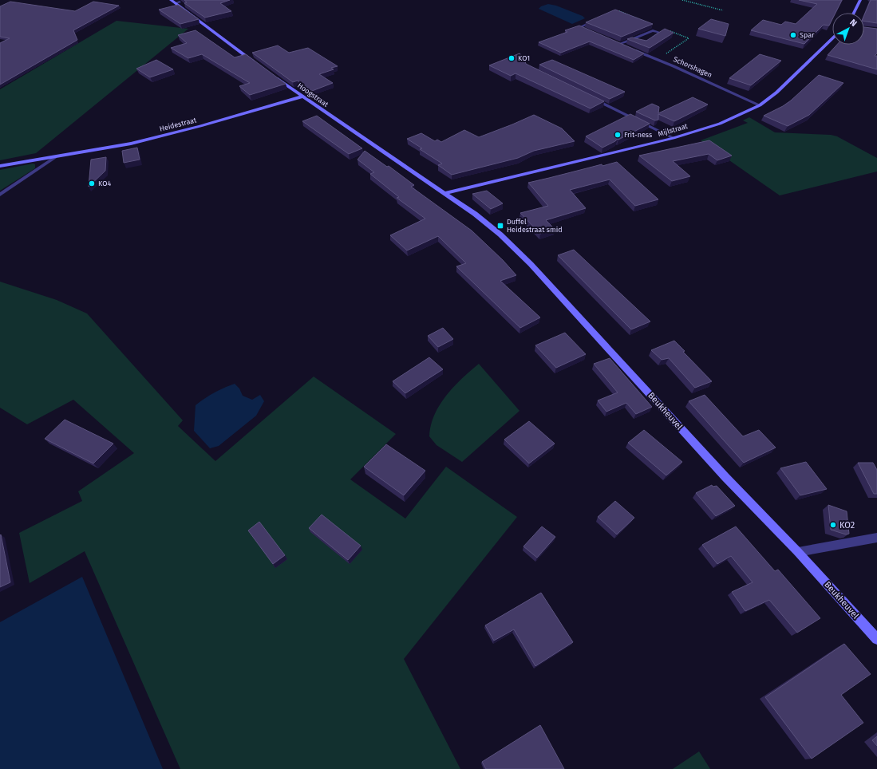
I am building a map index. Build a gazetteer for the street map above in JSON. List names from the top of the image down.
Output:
{
  "streets": {
    "street": [
      "Schorshagen",
      "Hoogstraat",
      "Heidestraat",
      "Mijlstraat",
      "Beukheuvel"
    ]
  },
  "crossings": [
    ["Schorshagen", "Mijlstraat"],
    ["Hoogstraat", "Heidestraat"],
    ["Hoogstraat", "Mijlstraat"],
    ["Hoogstraat", "Beukheuvel"],
    ["Mijlstraat", "Beukheuvel"]
  ],
  "places": {
    "other": [
      "Spar",
      "KO1",
      "Frit-ness",
      "KO4",
      "KO2"
    ],
    "transit": ["Duffel Heidestraat smid"]
  },
  "north": "top right"
}
